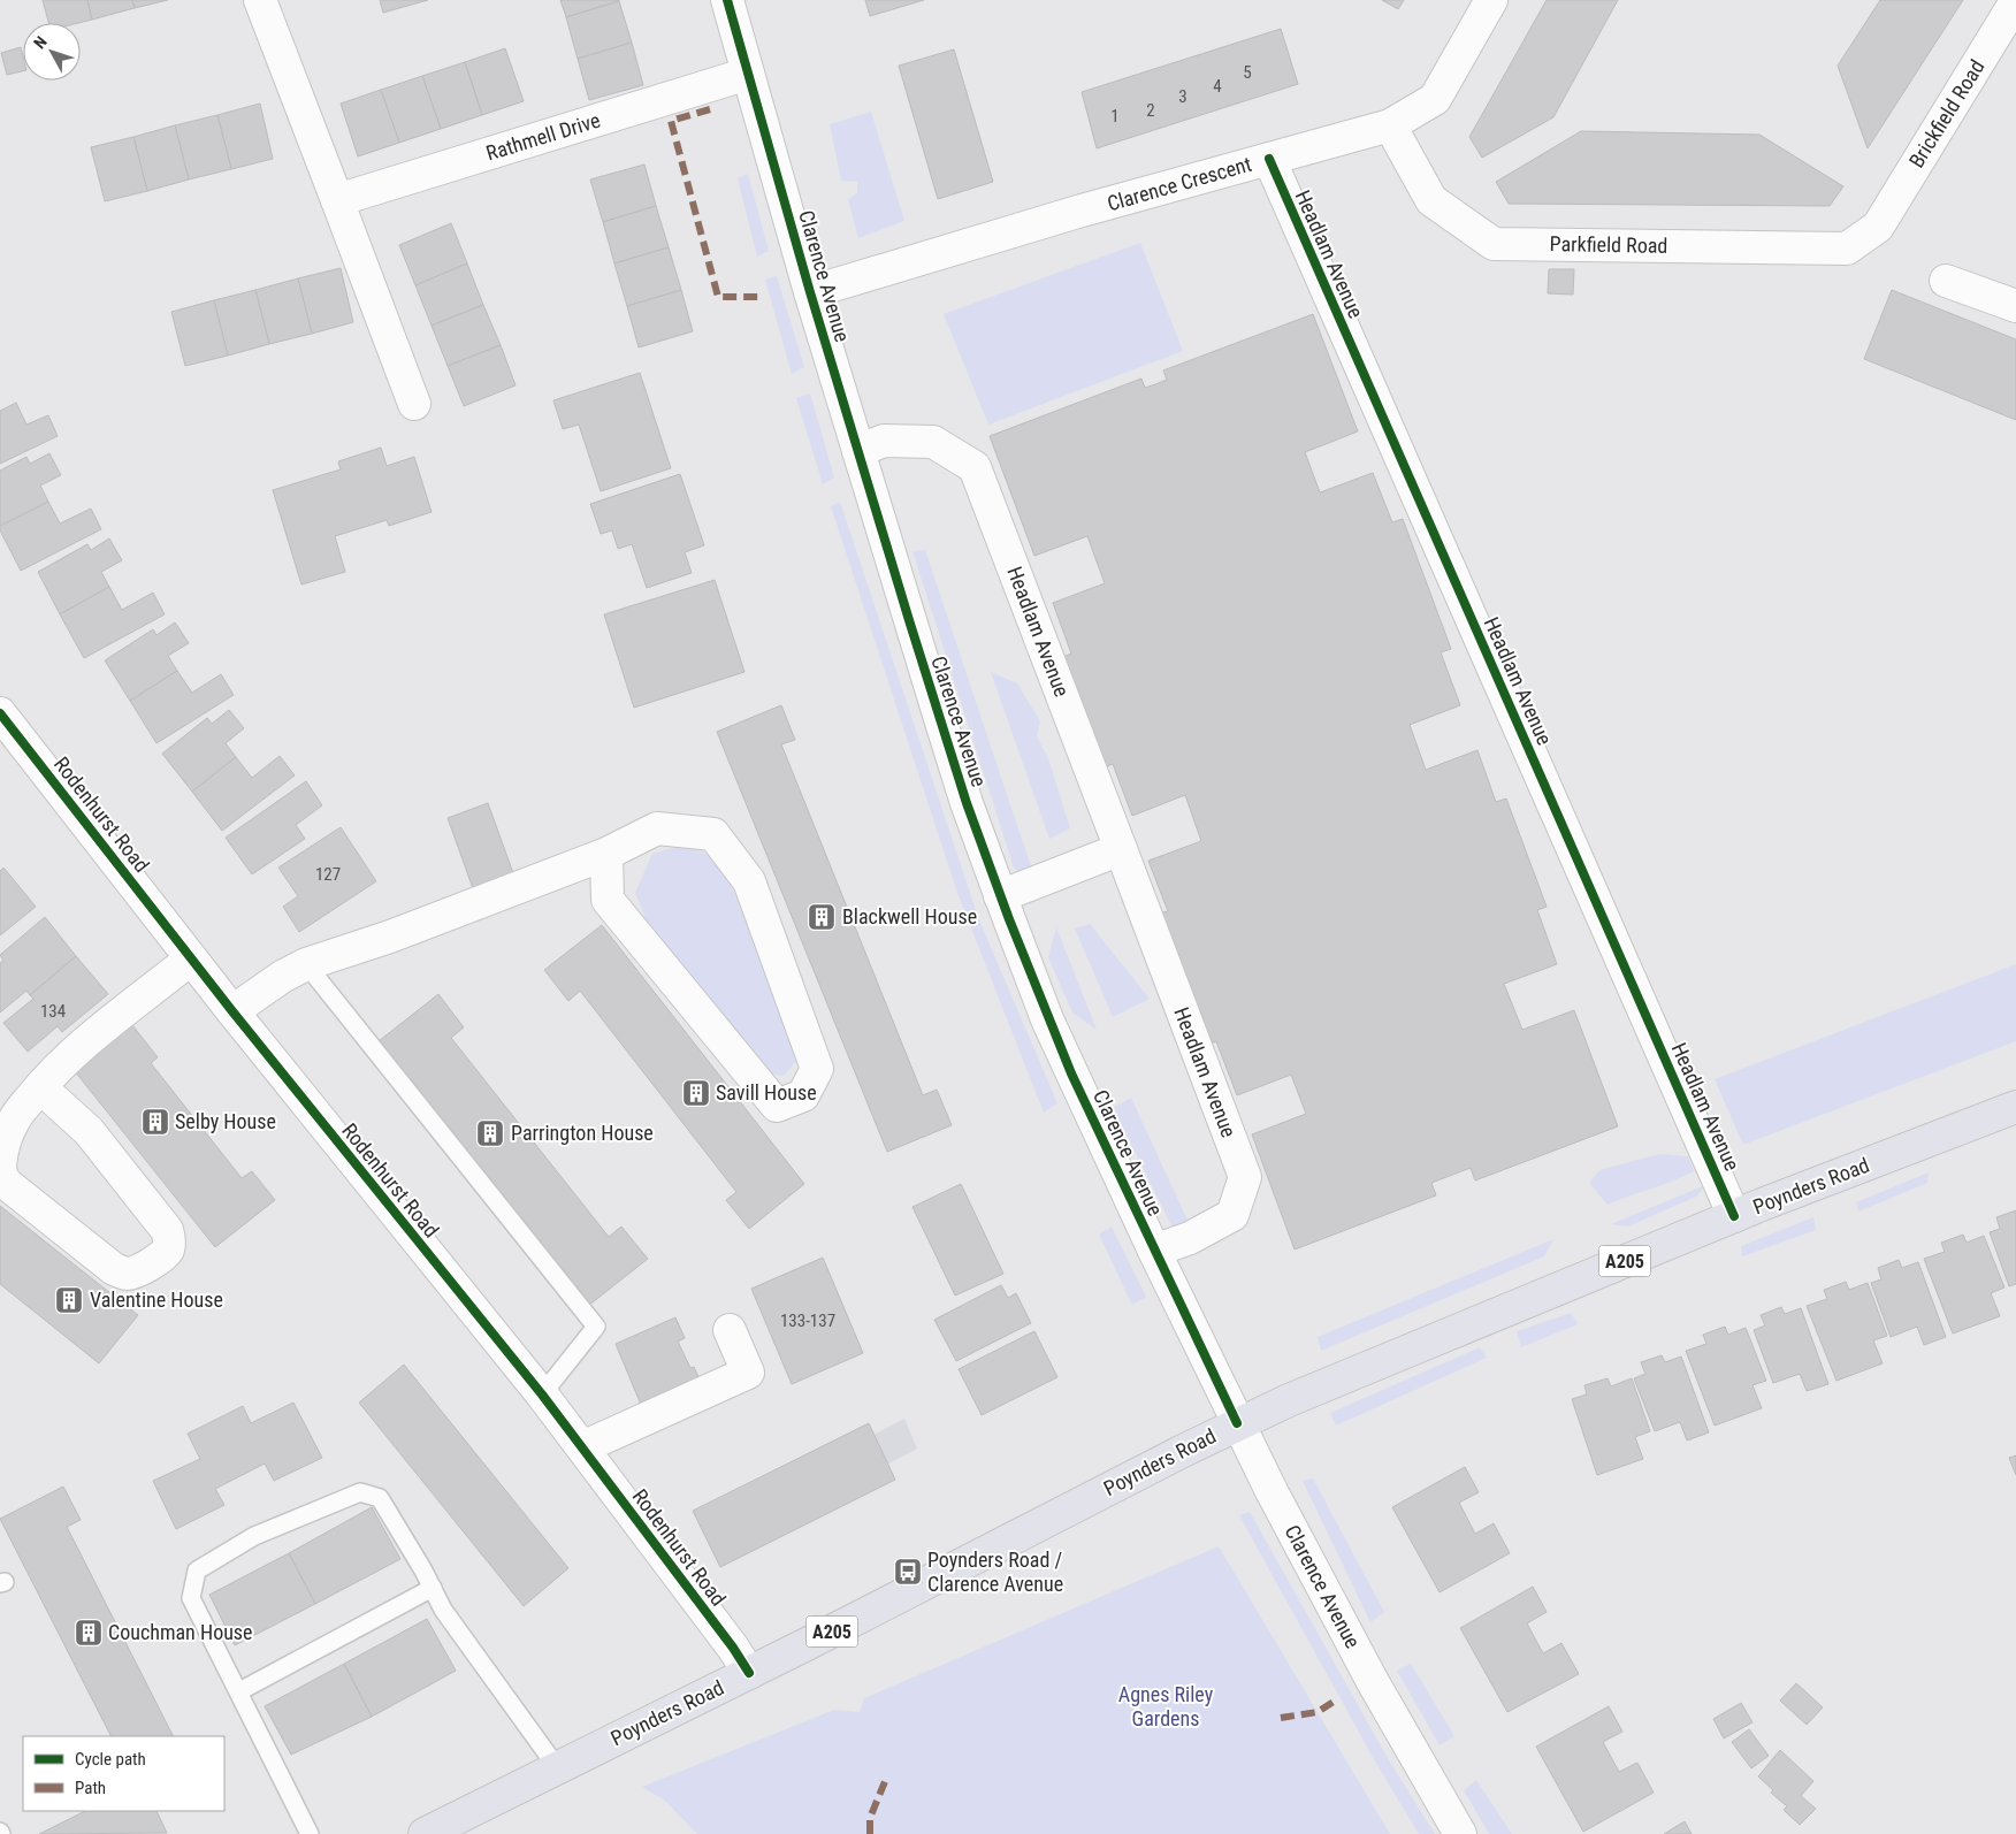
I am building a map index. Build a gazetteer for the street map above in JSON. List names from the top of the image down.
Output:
{
  "streets": {
    "highway": ["Poynders Road", "A205"],
    "street": [
      "Brickfield Road",
      "Rathmell Drive",
      "Clarence Crescent",
      "Parkfield Road",
      "Headlam Avenue",
      "Clarence Avenue",
      "Rodenhurst Road"
    ]
  },
  "crossings": [
    ["Brickfield Road", "Parkfield Road"],
    ["Rathmell Drive", "Clarence Avenue"],
    ["Clarence Crescent", "Parkfield Road"],
    ["Clarence Crescent", "Headlam Avenue"],
    ["Clarence Crescent", "Clarence Avenue"],
    ["Headlam Avenue", "Clarence Avenue"],
    ["Headlam Avenue", "Poynders Road"],
    ["Clarence Avenue", "Poynders Road"],
    ["Rodenhurst Road", "Poynders Road"]
  ],
  "parks": ["Agnes Riley Gardens"],
  "places": {
    "building": [
      "Blackwell House",
      "Savill House",
      "Selby House",
      "Parrington House",
      "Valentine House",
      "Couchman House"
    ],
    "bus stop": ["Poynders Road / Clarence Avenue"]
  },
  "house_numbers": [
    "5",
    "4",
    "3",
    "2",
    "1",
    "127",
    "134",
    "133-137"
  ],
  "legend": ["Cycle path", "Path"],
  "north": "top left"
}
